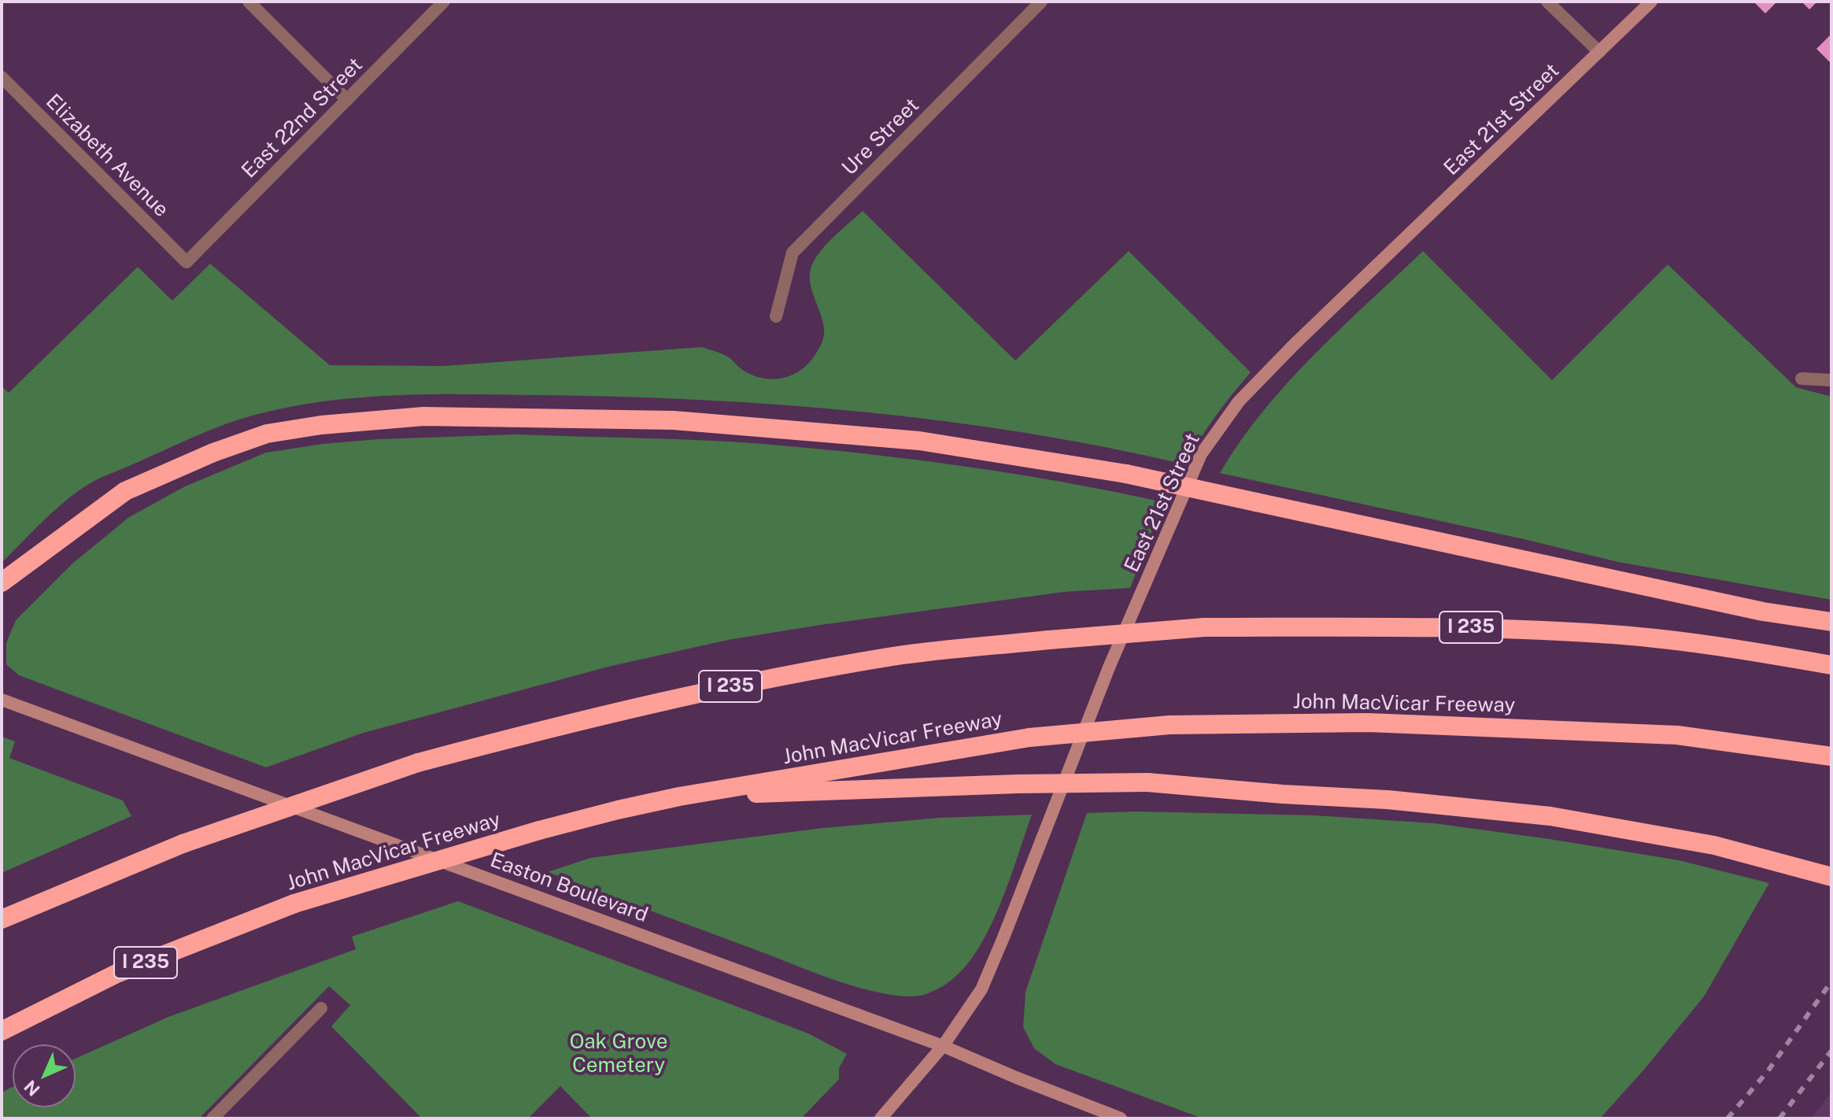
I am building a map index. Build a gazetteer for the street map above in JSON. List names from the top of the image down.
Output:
{
  "streets": {
    "highway": ["I 235", "John MacVicar Freeway"],
    "main road": ["East 21st Street", "Easton Boulevard"],
    "street": ["East 22nd Street", "Ure Street", "Elizabeth Avenue"]
  },
  "crossings": [
    ["East 22nd Street", "Elizabeth Avenue"],
    ["East 21st Street", "Easton Boulevard"]
  ],
  "parks": ["Oak Grove Cemetery"],
  "north": "bottom left"
}
